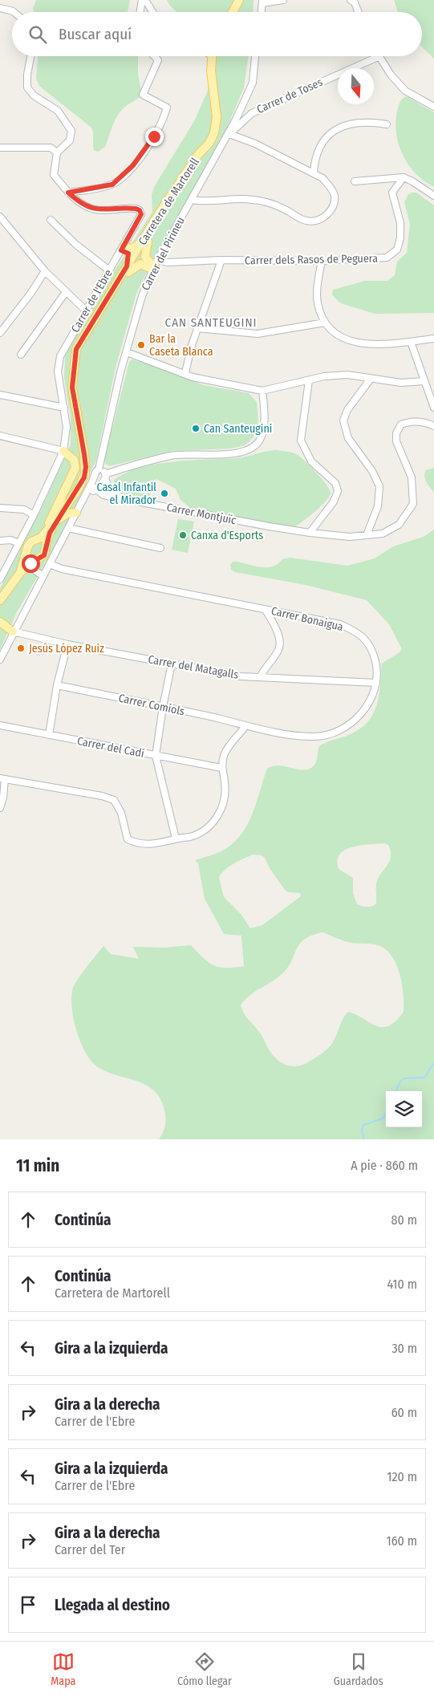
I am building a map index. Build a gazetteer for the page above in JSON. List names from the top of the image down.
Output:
{
  "streets": {
    "main road": ["Carretera de Martorell"],
    "street": [
      "Carrer de Toses",
      "Carrer del Pirineu",
      "Carrer dels Rasos de Peguera",
      "Carrer de l'Ebre",
      "Carrer Montjuïc",
      "Carrer Bonaigua",
      "Carrer del Matagalls",
      "Carrer Comiols",
      "Carrer del Cadí"
    ]
  },
  "crossings": [
    ["Carrer de Toses", "Carrer del Pirineu"],
    ["Carretera de Martorell", "Carrer de l'Ebre"],
    ["Carrer del Pirineu", "Carrer dels Rasos de Peguera"],
    ["Carrer del Pirineu", "Carrer Montjuïc"],
    ["Carrer del Pirineu", "Carrer Bonaigua"],
    ["Carrer del Pirineu", "Carrer del Matagalls"],
    ["Carrer Bonaigua", "Carrer del Matagalls"],
    ["Carrer Bonaigua", "Carrer Comiols"]
  ],
  "districts": ["CAN SANTEUGINI"],
  "places": [
    "Bar la Caseta Blanca",
    "Can Santeugini",
    "Casal Infantil el Mirador",
    "Canxa d'Esports",
    "Jesús López Ruiz"
  ],
  "north": "bottom",
  "page": {
    "search": "Buscar aquí",
    "heading": ["11 min", "A pie · 860 m"],
    "list": [
      ["Continúa", "80 m"],
      ["Continúa", "Carretera de Martorell", "410 m"],
      ["Gira a la izquierda", "30 m"],
      ["Gira a la derecha", "Carrer de l'Ebre", "60 m"],
      ["Gira a la izquierda", "Carrer de l'Ebre", "120 m"],
      ["Gira a la derecha", "Carrer del Ter", "160 m"],
      "Llegada al destino"
    ],
    "nav": ["Mapa", "Cómo llegar", "Guardados"]
  }
}
